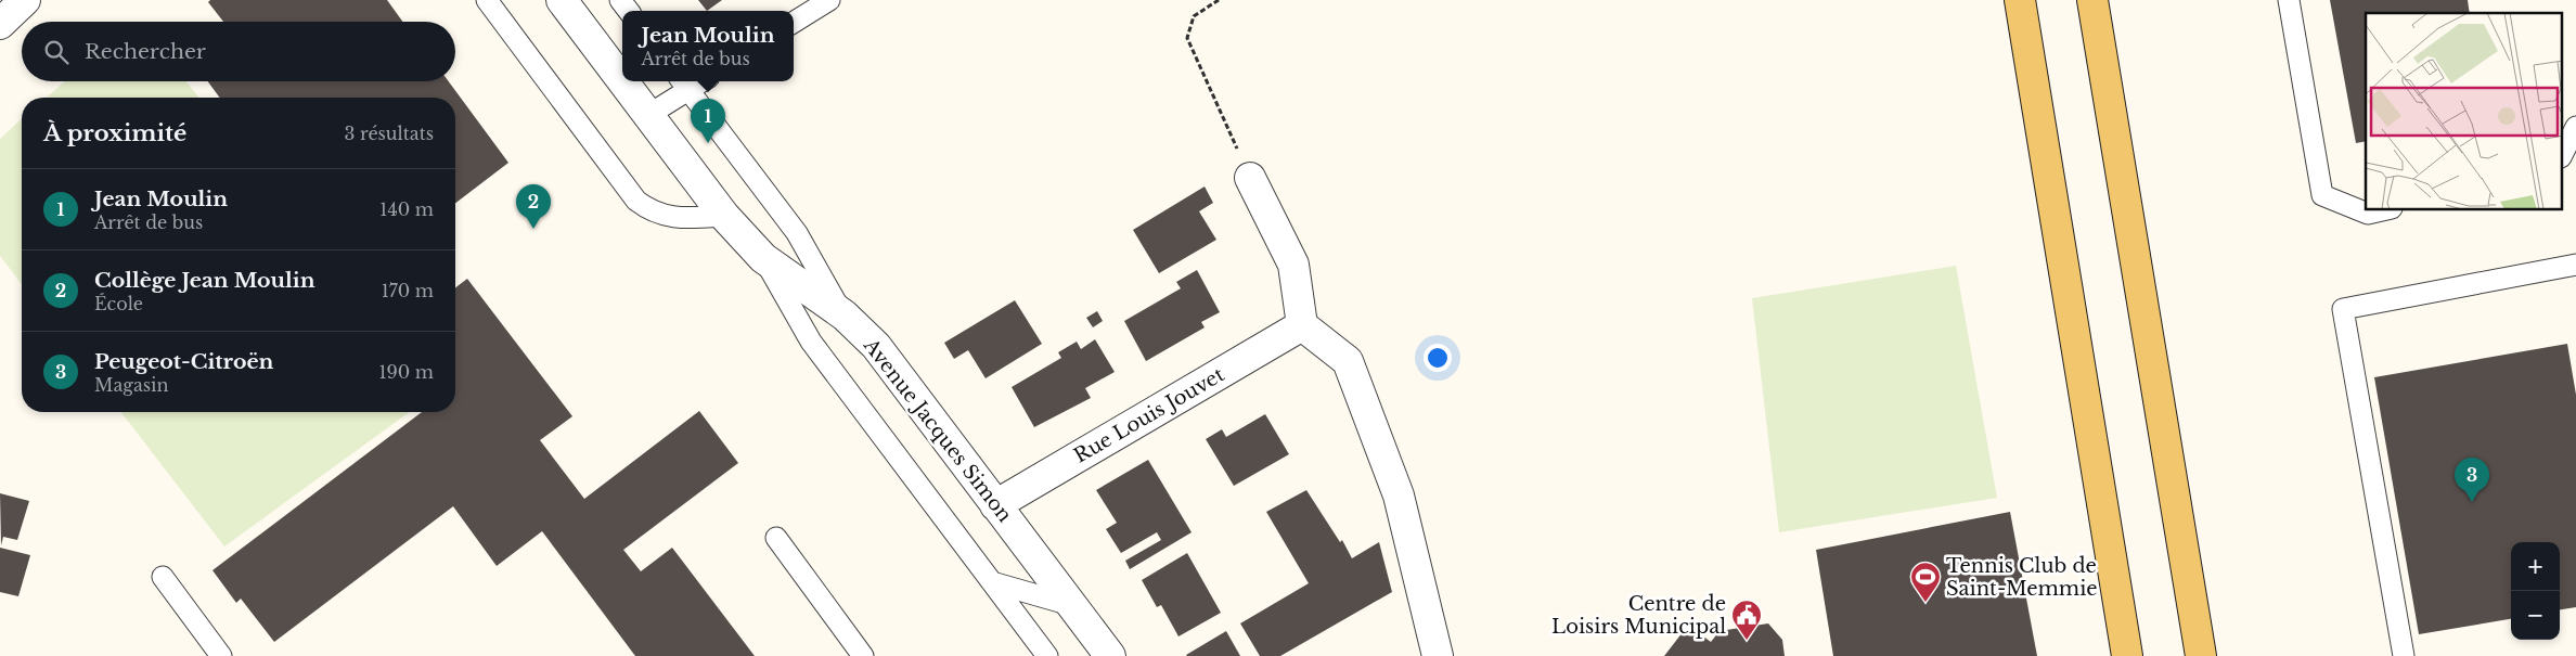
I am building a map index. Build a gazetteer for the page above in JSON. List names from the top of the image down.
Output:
{
  "streets": {
    "street": ["Rue Louis Jouvet", "Avenue Jacques Simon"]
  },
  "crossings": [
    ["Rue Louis Jouvet", "Avenue Jacques Simon"]
  ],
  "places": {
    "sports": ["Tennis Club de Saint-Memmie"],
    "public building": ["Centre de Loisirs Municipal"]
  },
  "page": {
    "popup": ["Jean Moulin", "Arrêt de bus"],
    "search": "Rechercher",
    "heading": ["À proximité", "3 résultats"],
    "pins": ["1", "2", "3"],
    "list": [
      {
        "mark": "1",
        "name": "Jean Moulin",
        "note": "Arrêt de bus",
        "value": "140 m"
      },
      {
        "mark": "2",
        "name": "Collège Jean Moulin",
        "note": "École",
        "value": "170 m"
      },
      {
        "mark": "3",
        "name": "Peugeot-Citroën",
        "note": "Magasin",
        "value": "190 m"
      }
    ],
    "map_buttons": ["+", "−"]
  }
}
